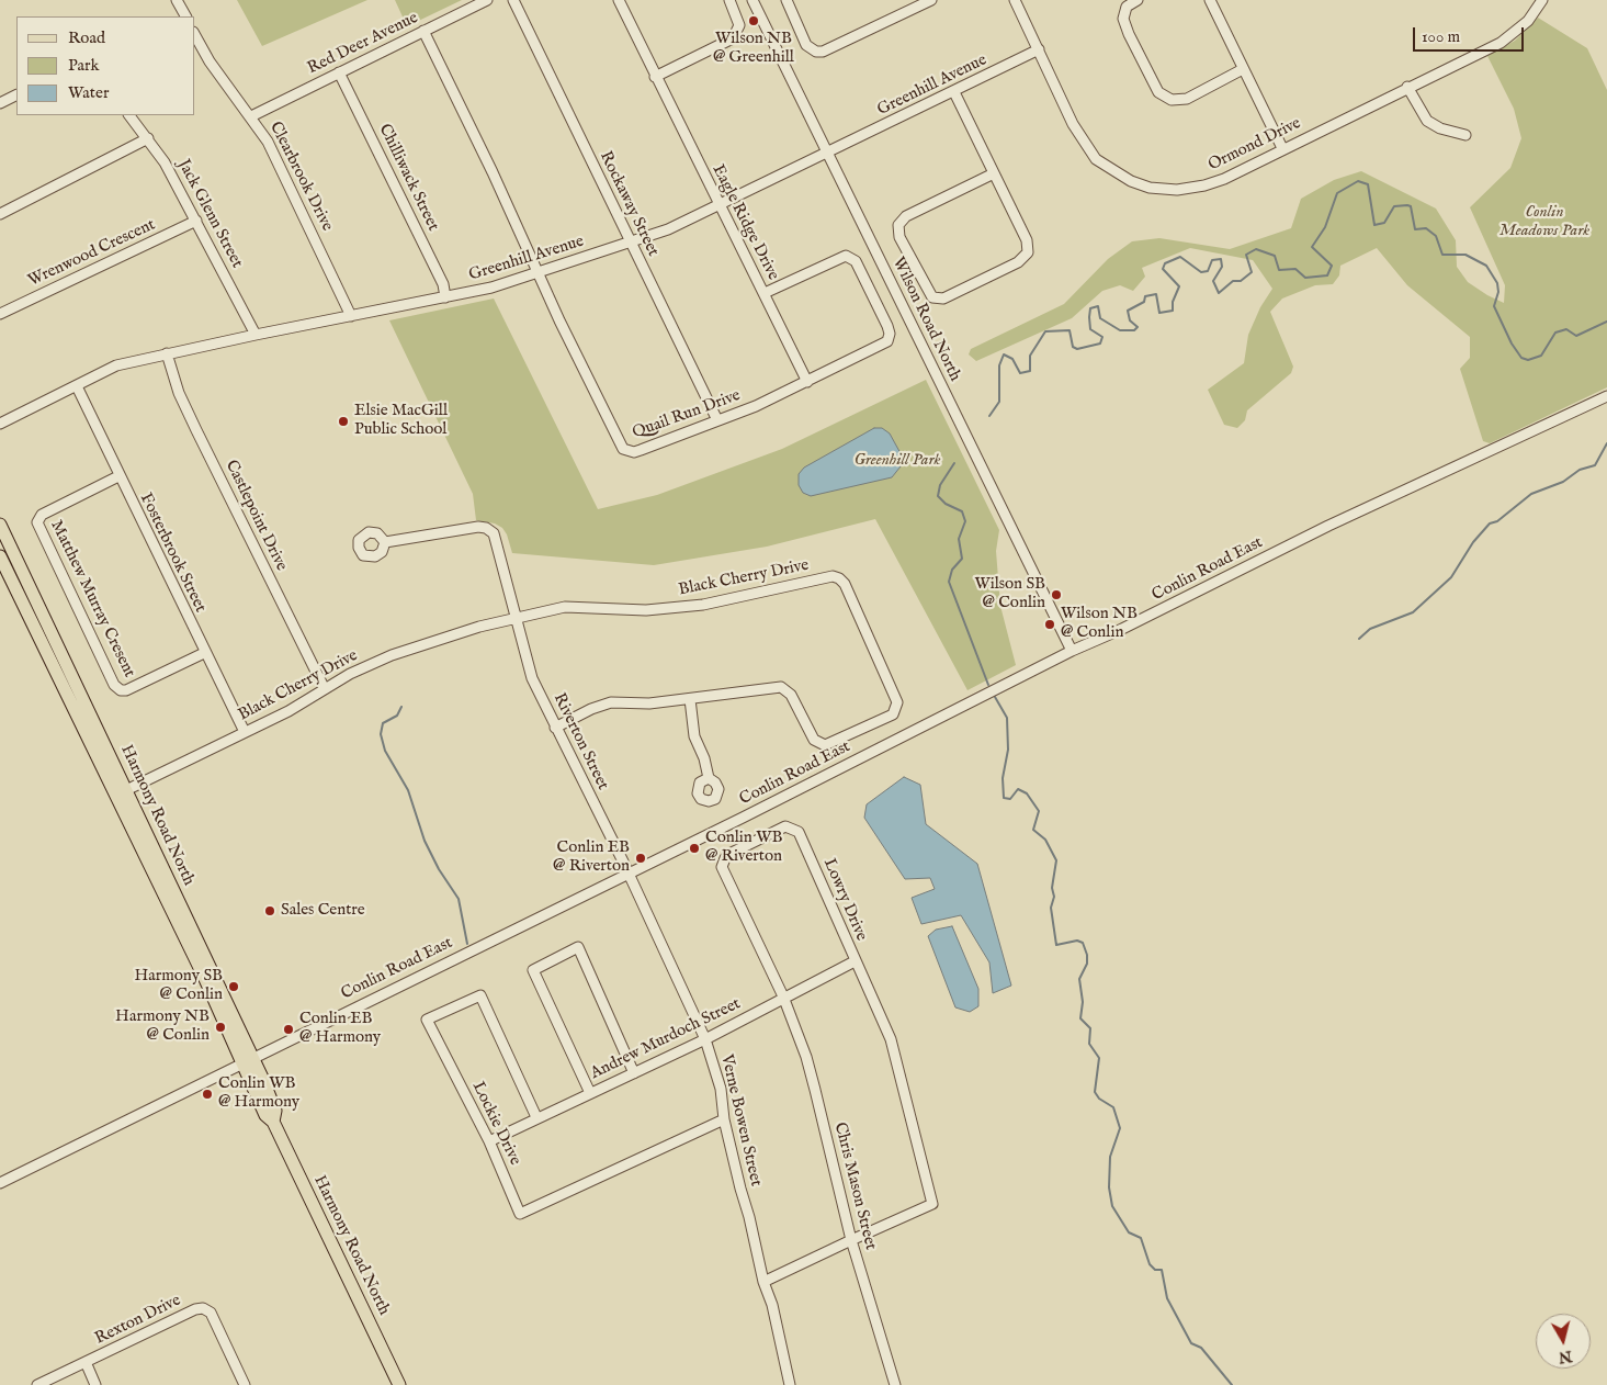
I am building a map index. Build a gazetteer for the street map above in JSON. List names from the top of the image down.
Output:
{
  "streets": {
    "main road": ["Harmony Road North"],
    "street": [
      "Red Deer Avenue",
      "Greenhill Avenue",
      "Ormond Drive",
      "Clearbrook Drive",
      "Chilliwack Street",
      "Rockaway Street",
      "Jack Glenn Street",
      "Eagle Ridge Drive",
      "Wrenwood Crescent",
      "Wilson Road North",
      "Quail Run Drive",
      "Castlepoint Drive",
      "Fosterbrook Street",
      "Conlin Road East",
      "Black Cherry Drive",
      "Matthew Murray Cresent",
      "Riverton Street",
      "Lowry Drive",
      "Andrew Murdoch Street",
      "Verne Bowen Street",
      "Lockie Drive",
      "Chris Mason Street",
      "Rexton Drive"
    ]
  },
  "crossings": [
    ["Red Deer Avenue", "Clearbrook Drive"],
    ["Red Deer Avenue", "Chilliwack Street"],
    ["Red Deer Avenue", "Quail Run Drive"],
    ["Greenhill Avenue", "Ormond Drive"],
    ["Greenhill Avenue", "Clearbrook Drive"],
    ["Greenhill Avenue", "Chilliwack Street"],
    ["Greenhill Avenue", "Rockaway Street"],
    ["Greenhill Avenue", "Jack Glenn Street"],
    ["Greenhill Avenue", "Eagle Ridge Drive"],
    ["Greenhill Avenue", "Wilson Road North"],
    ["Greenhill Avenue", "Quail Run Drive"],
    ["Greenhill Avenue", "Castlepoint Drive"],
    ["Greenhill Avenue", "Fosterbrook Street"],
    ["Rockaway Street", "Quail Run Drive"],
    ["Jack Glenn Street", "Wrenwood Crescent"],
    ["Eagle Ridge Drive", "Quail Run Drive"],
    ["Wilson Road North", "Conlin Road East"],
    ["Castlepoint Drive", "Black Cherry Drive"],
    ["Fosterbrook Street", "Black Cherry Drive"],
    ["Fosterbrook Street", "Matthew Murray Cresent"],
    ["Conlin Road East", "Riverton Street"],
    ["Conlin Road East", "Harmony Road North"],
    ["Conlin Road East", "Verne Bowen Street"],
    ["Black Cherry Drive", "Riverton Street"],
    ["Black Cherry Drive", "Harmony Road North"],
    ["Riverton Street", "Verne Bowen Street"],
    ["Lowry Drive", "Andrew Murdoch Street"],
    ["Lowry Drive", "Chris Mason Street"],
    ["Andrew Murdoch Street", "Verne Bowen Street"],
    ["Andrew Murdoch Street", "Lockie Drive"],
    ["Andrew Murdoch Street", "Chris Mason Street"],
    ["Verne Bowen Street", "Lockie Drive"]
  ],
  "parks": ["Conlin Meadows Park", "Greenhill Park"],
  "places": [
    "Wilson NB @ Greenhill",
    "Elsie MacGill Public School",
    "Wilson SB @ Conlin",
    "Wilson NB @ Conlin",
    "Conlin WB @ Riverton",
    "Conlin EB @ Riverton",
    "Sales Centre",
    "Harmony SB @ Conlin",
    "Harmony NB @ Conlin",
    "Conlin EB @ Harmony",
    "Conlin WB @ Harmony"
  ],
  "legend": ["Road", "Park", "Water"],
  "scale_bar": "100 m",
  "north": "bottom"
}
